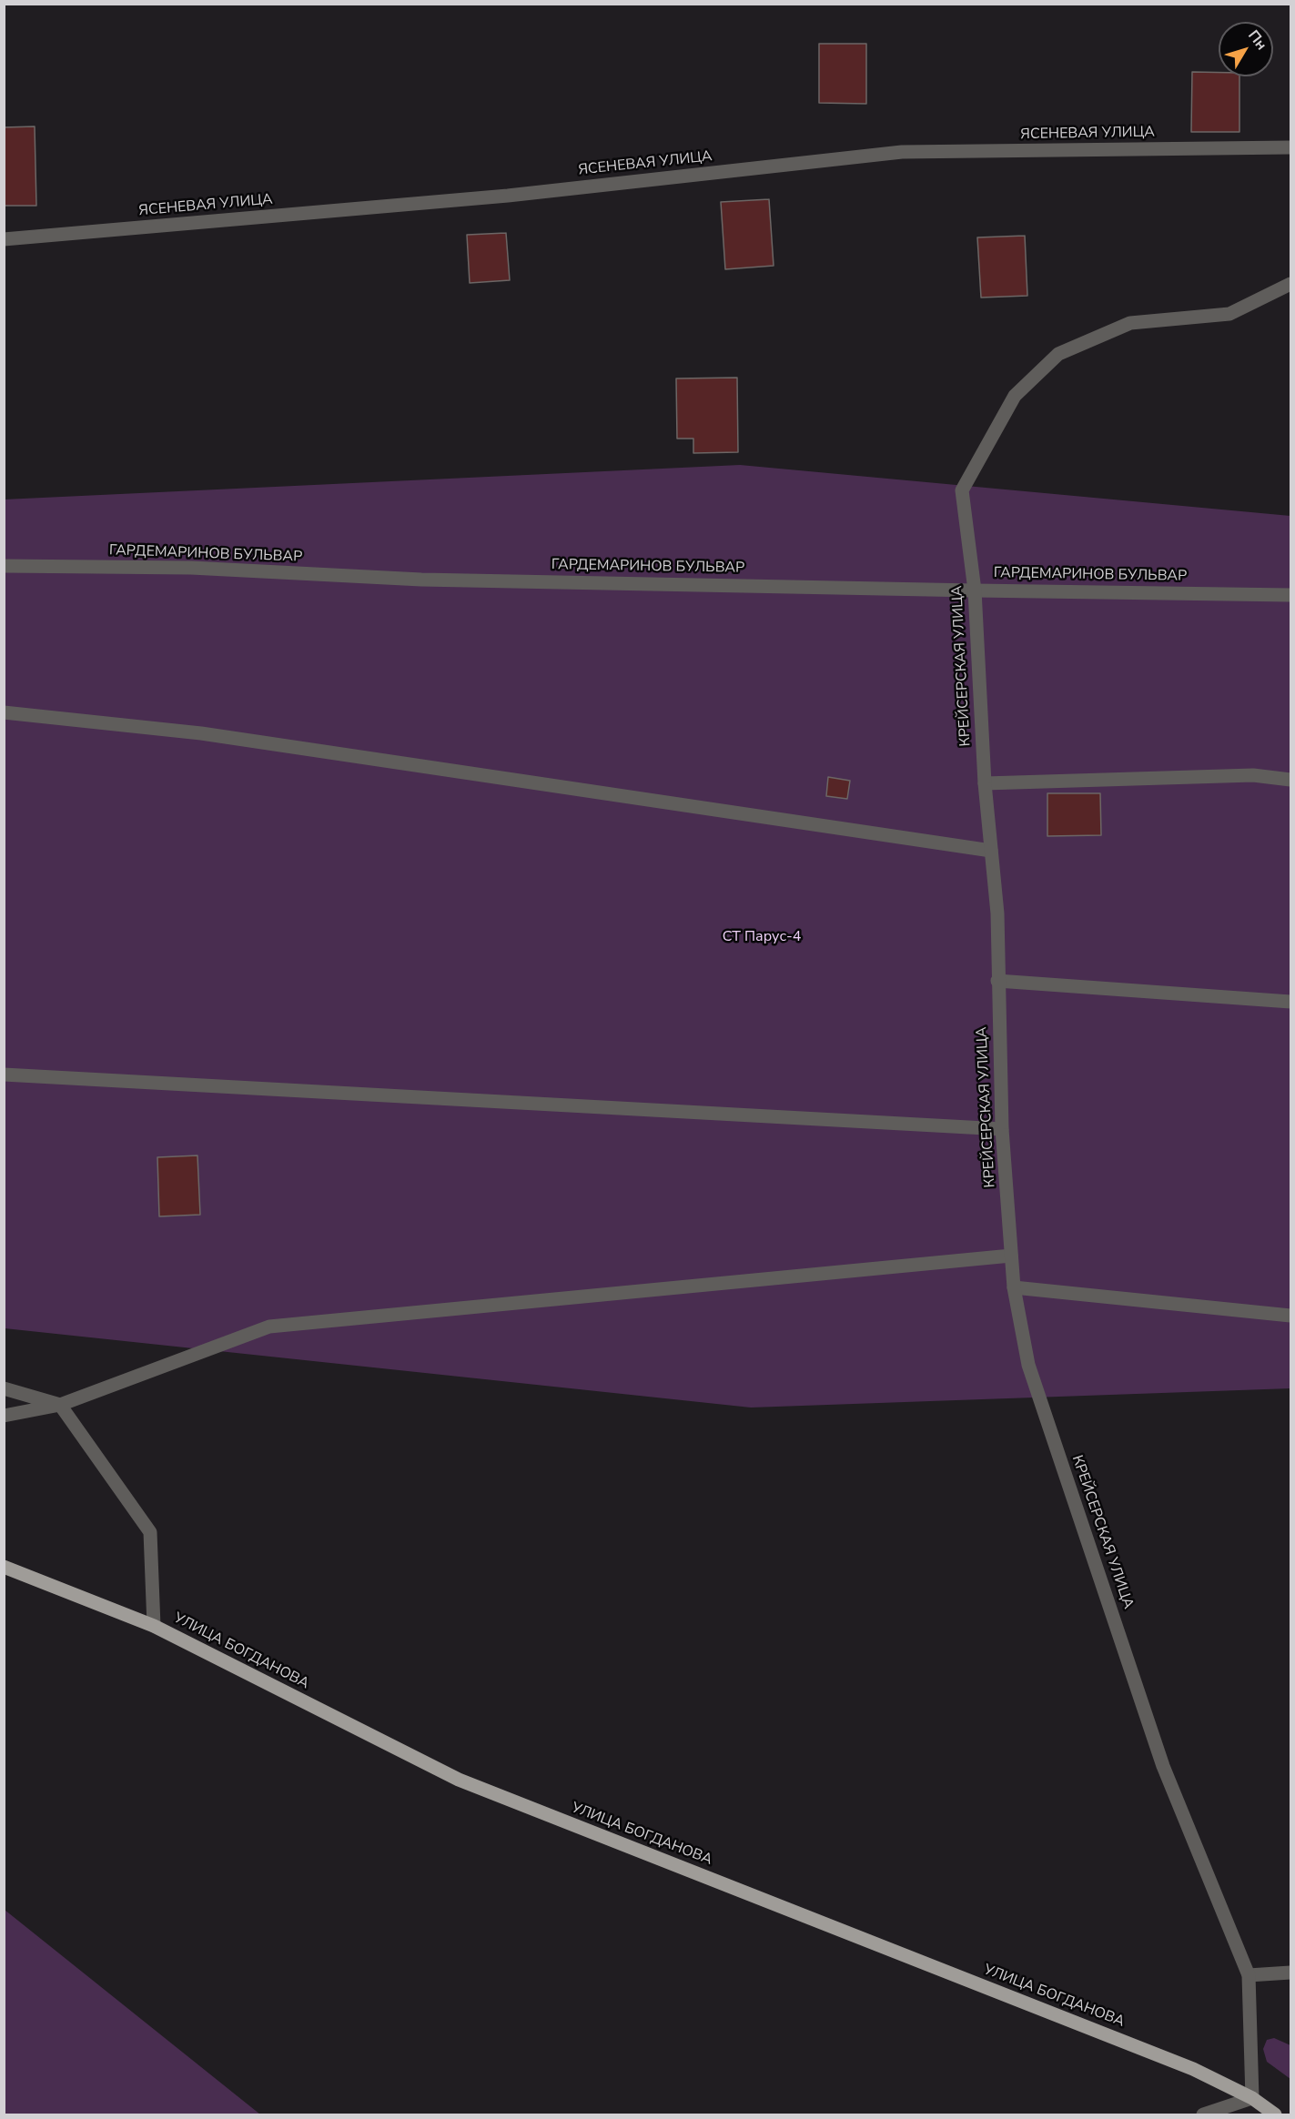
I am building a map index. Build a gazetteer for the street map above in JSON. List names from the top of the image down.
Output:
{
  "streets": {
    "main road": ["УЛИЦА БОГДАНОВА"],
    "street": ["ЯСЕНЕВАЯ УЛИЦА", "ГАРДЕМАРИНОВ БУЛЬВАР", "КРЕЙСЕРСКАЯ УЛИЦА"]
  },
  "crossings": [
    ["ГАРДЕМАРИНОВ БУЛЬВАР", "КРЕЙСЕРСКАЯ УЛИЦА"],
    ["КРЕЙСЕРСКАЯ УЛИЦА", "УЛИЦА БОГДАНОВА"]
  ],
  "parks": ["СТ Парус-4"],
  "north": "top right"
}
